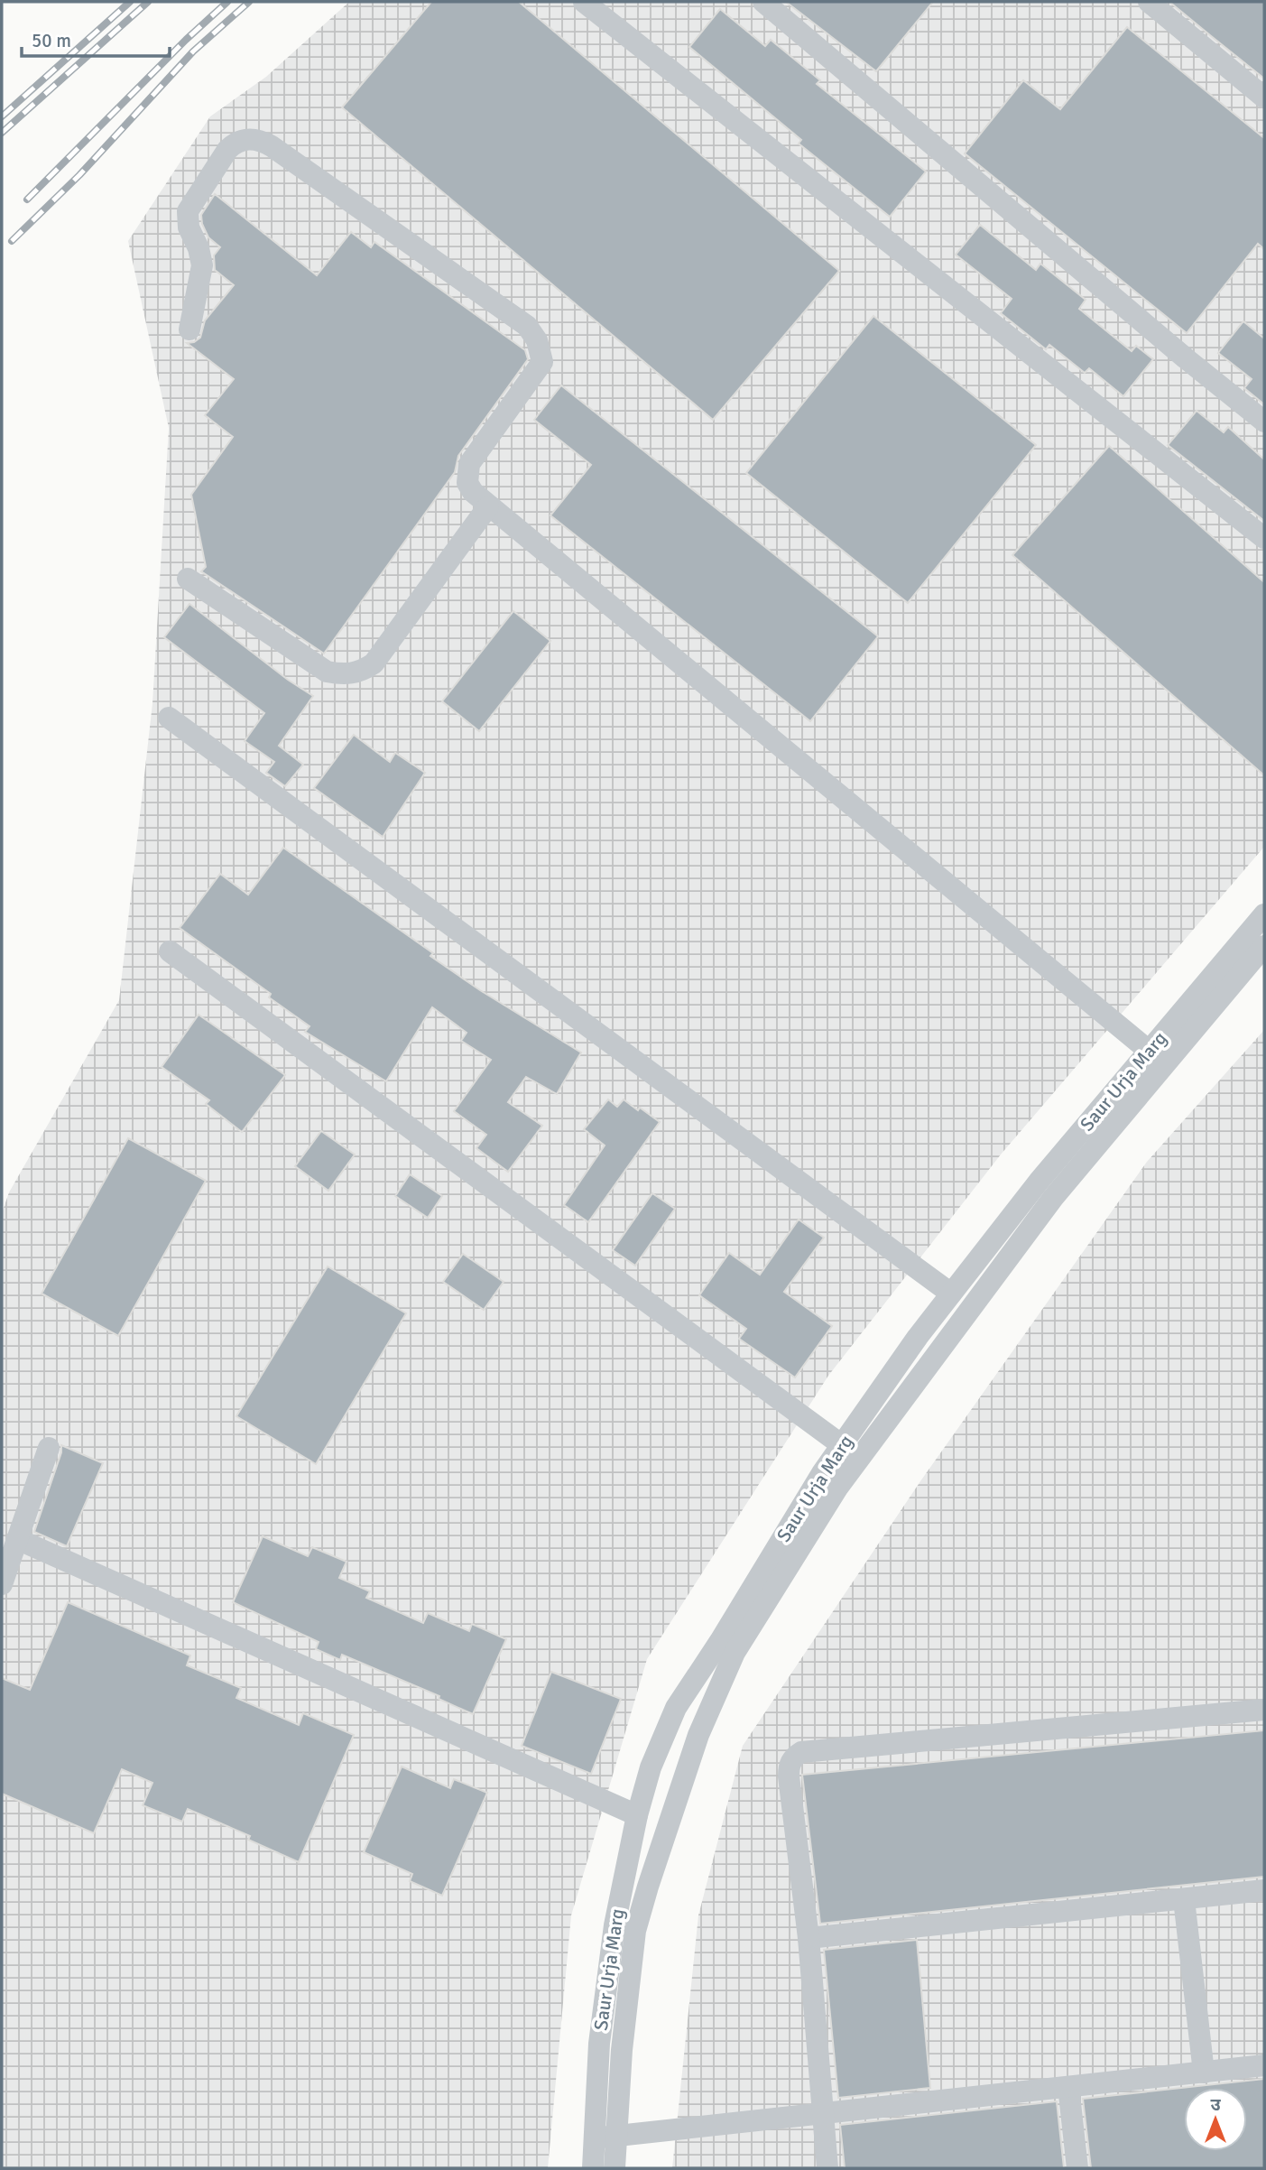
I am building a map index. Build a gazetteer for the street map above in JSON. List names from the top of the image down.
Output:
{
  "streets": {
    "street": ["Saur Urja Marg"]
  },
  "scale_bar": "50 m",
  "north": "top"
}
